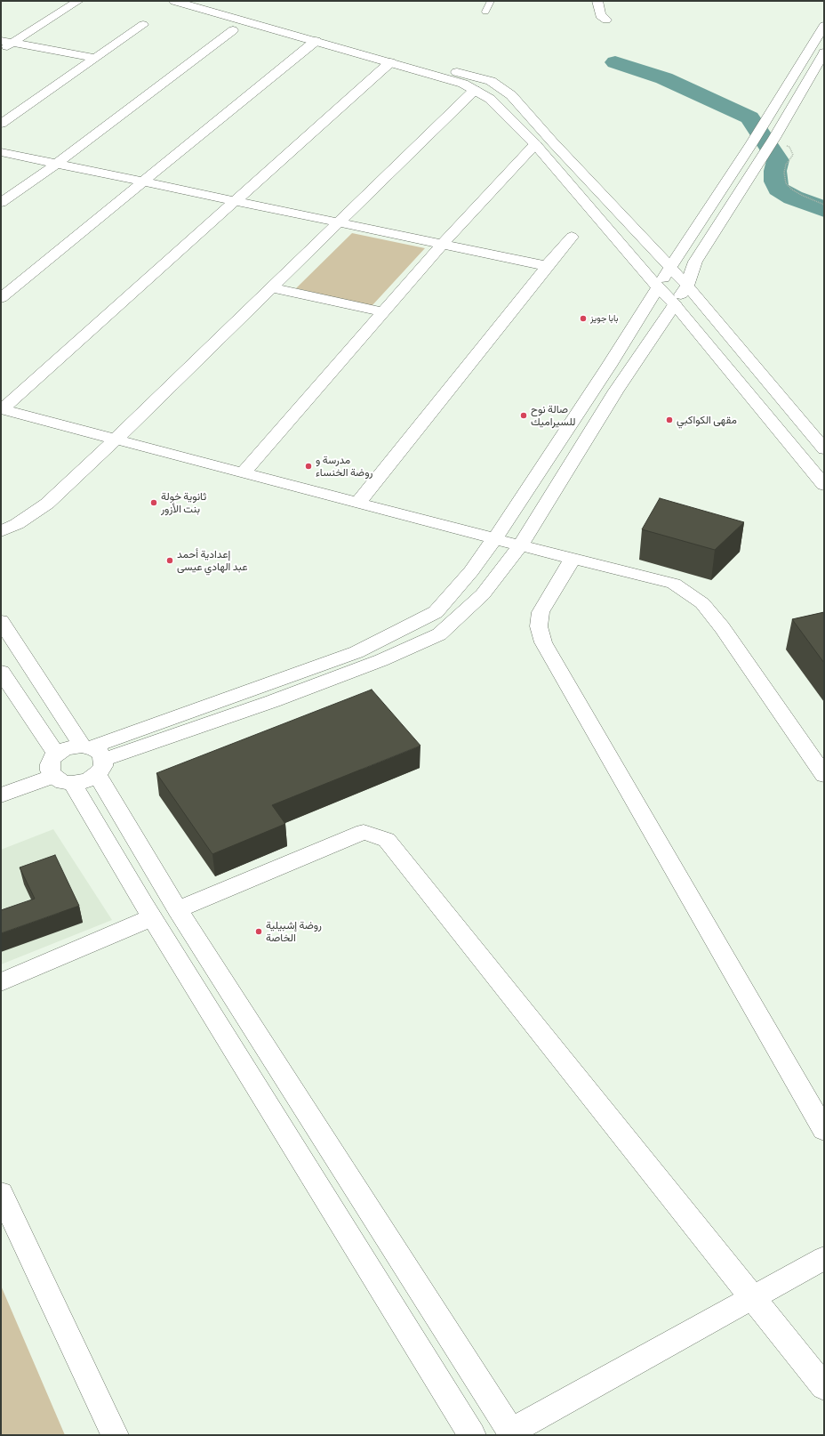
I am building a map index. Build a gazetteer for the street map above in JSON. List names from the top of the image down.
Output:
{
  "places": [
    "بابا جويز",
    "صالة نوح للسيراميك",
    "مقهى الكواكبي",
    "مدرسة و روضة الخنساء",
    "ثانوية خولة بنت الأزور",
    "إعدادية أحمد عبد الهادي عيسى",
    "روضة إشبيلية الخاصة"
  ]
}
